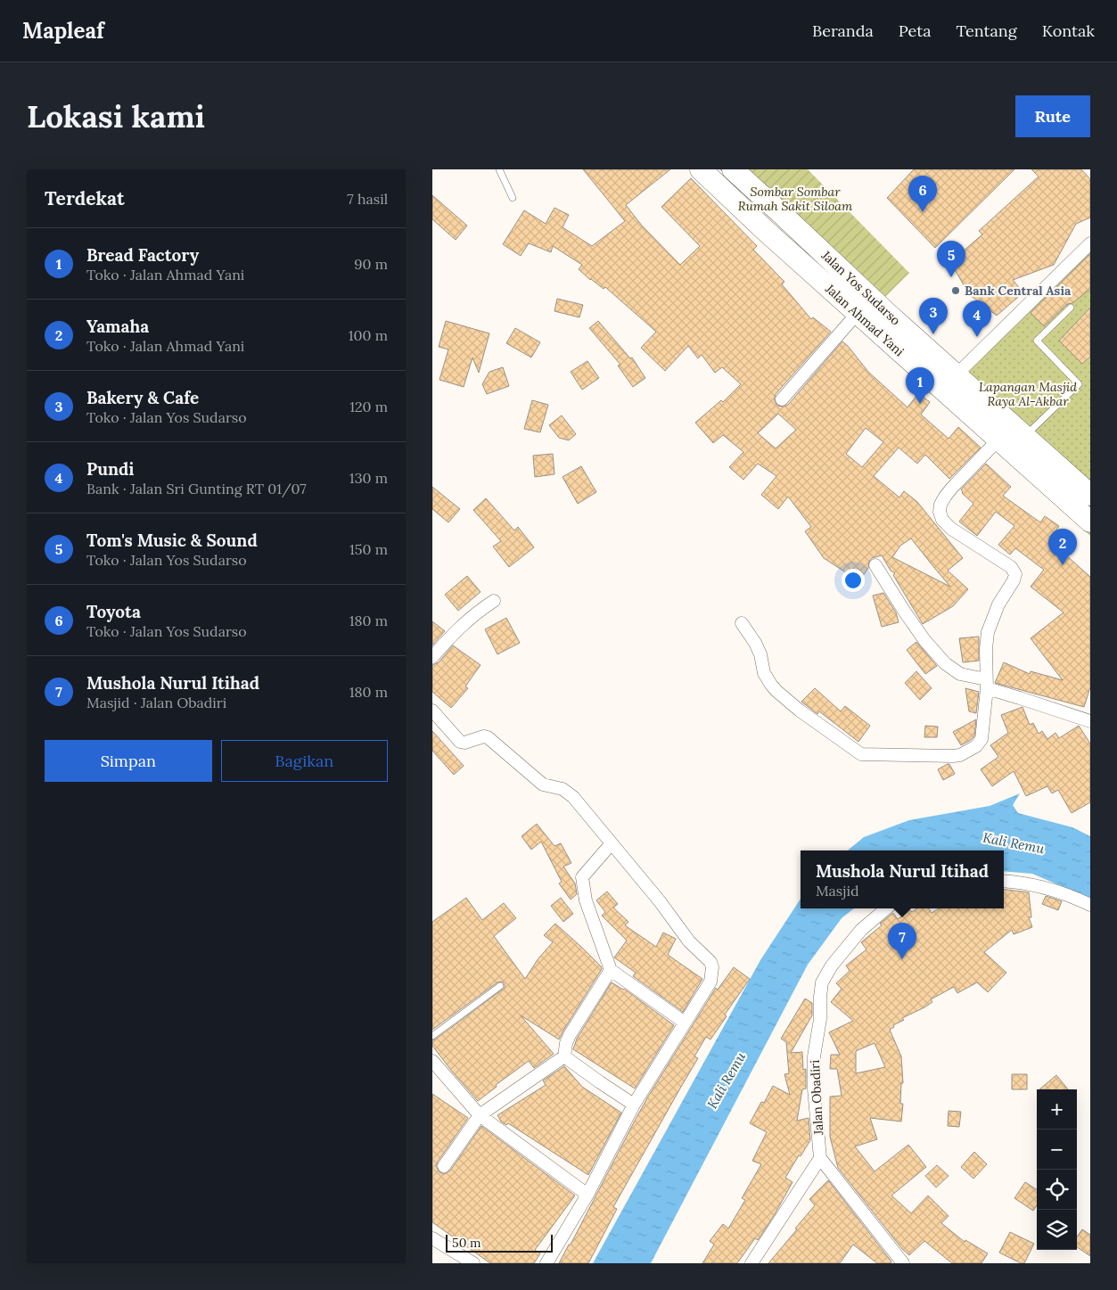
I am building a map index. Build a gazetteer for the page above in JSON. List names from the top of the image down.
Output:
{
  "streets": {
    "highway": ["Jalan Yos Sudarso", "Jalan Ahmad Yani"],
    "street": ["Jalan Obadiri"]
  },
  "water": ["Kali Remu"],
  "parks": ["Sombar Sombar Rumah Sakit Siloam", "Lapangan Masjid Raya Al-Akbar"],
  "places": ["Bank Central Asia"],
  "scale_bar": "50 m",
  "page": {
    "header": "Mapleaf",
    "nav": [
      "Beranda",
      "Peta",
      "Tentang",
      "Kontak"
    ],
    "buttons": [
      "Rute",
      ["Simpan", "Bagikan"]
    ],
    "title": "Lokasi kami",
    "heading": ["Terdekat", "7 hasil"],
    "pins": [
      "6",
      "5",
      "3",
      "4",
      "1",
      "2",
      "7"
    ],
    "list": [
      {
        "mark": "1",
        "name": "Bread Factory",
        "note": "Toko · Jalan Ahmad Yani",
        "value": "90 m"
      },
      {
        "mark": "2",
        "name": "Yamaha",
        "note": "Toko · Jalan Ahmad Yani",
        "value": "100 m"
      },
      {
        "mark": "3",
        "name": "Bakery & Cafe",
        "note": "Toko · Jalan Yos Sudarso",
        "value": "120 m"
      },
      {
        "mark": "4",
        "name": "Pundi",
        "note": "Bank · Jalan Sri Gunting RT 01/07",
        "value": "130 m"
      },
      {
        "mark": "5",
        "name": "Tom's Music & Sound",
        "note": "Toko · Jalan Yos Sudarso",
        "value": "150 m"
      },
      {
        "mark": "6",
        "name": "Toyota",
        "note": "Toko · Jalan Yos Sudarso",
        "value": "180 m"
      },
      {
        "mark": "7",
        "name": "Mushola Nurul Itihad",
        "note": "Masjid · Jalan Obadiri",
        "value": "180 m"
      }
    ],
    "popup": ["Mushola Nurul Itihad", "Masjid"],
    "map_buttons": ["+", "−"],
    "scale": "50 m"
  }
}
